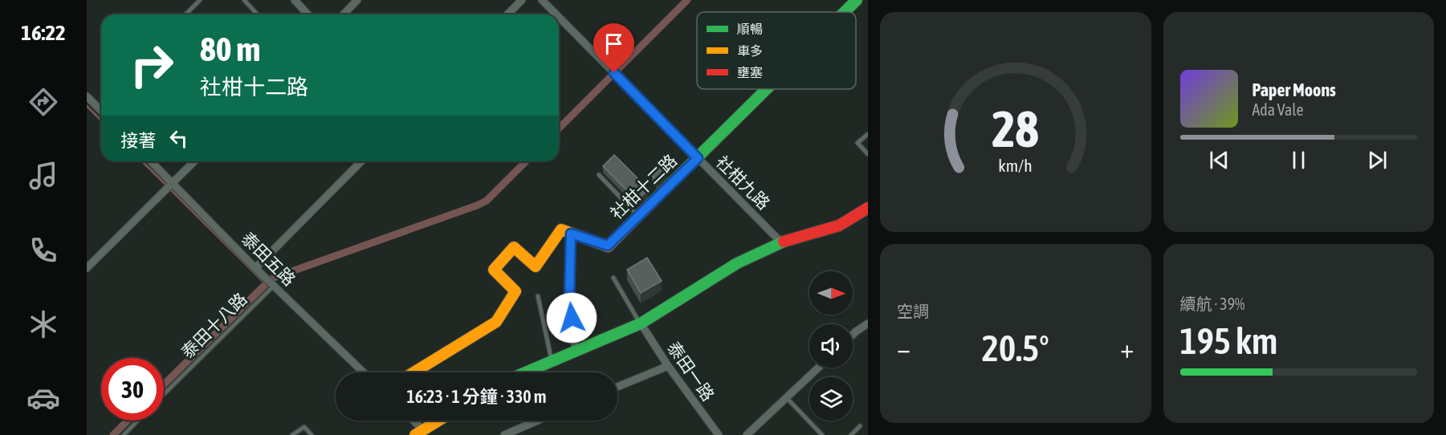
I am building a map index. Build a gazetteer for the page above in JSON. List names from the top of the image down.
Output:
{
  "streets": {
    "street": [
      "社柑九路",
      "社柑十二路",
      "泰田五路",
      "泰田一路"
    ],
    "lane": ["泰田十八路"]
  },
  "crossings": [
    ["社柑九路", "社柑十二路"],
    ["泰田五路", "泰田十八路"]
  ],
  "legend": ["順暢", "車多", "壅塞"],
  "north": "right",
  "page": {
    "tabs": "16:22",
    "turn": ["80 m", "社柑十二路"],
    "song": ["Paper Moons", "Ada Vale"],
    "then": "接著",
    "tile": [
      "空調",
      ["續航 · 39%", "195 km"]
    ],
    "heat": ["−", "20.5°", "+"],
    "limit": "30",
    "trip": "16:23 · 1 分鐘 · 330 m",
    "gauge": ["28", "km/h"]
  }
}
